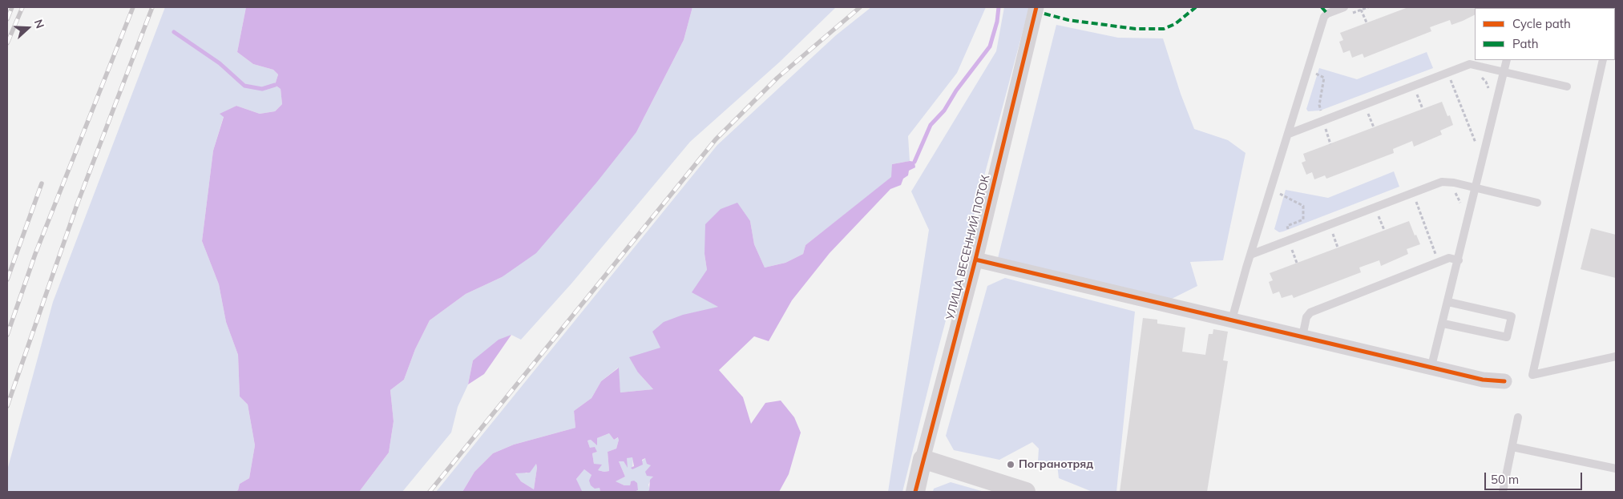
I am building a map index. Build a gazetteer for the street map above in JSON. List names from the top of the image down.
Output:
{
  "streets": {
    "street": ["УЛИЦА ВЕСЕННИЙ ПОТОК"]
  },
  "places": ["Погранотряд"],
  "legend": ["Cycle path", "Path"],
  "scale_bar": "50 m",
  "north": "right"
}
